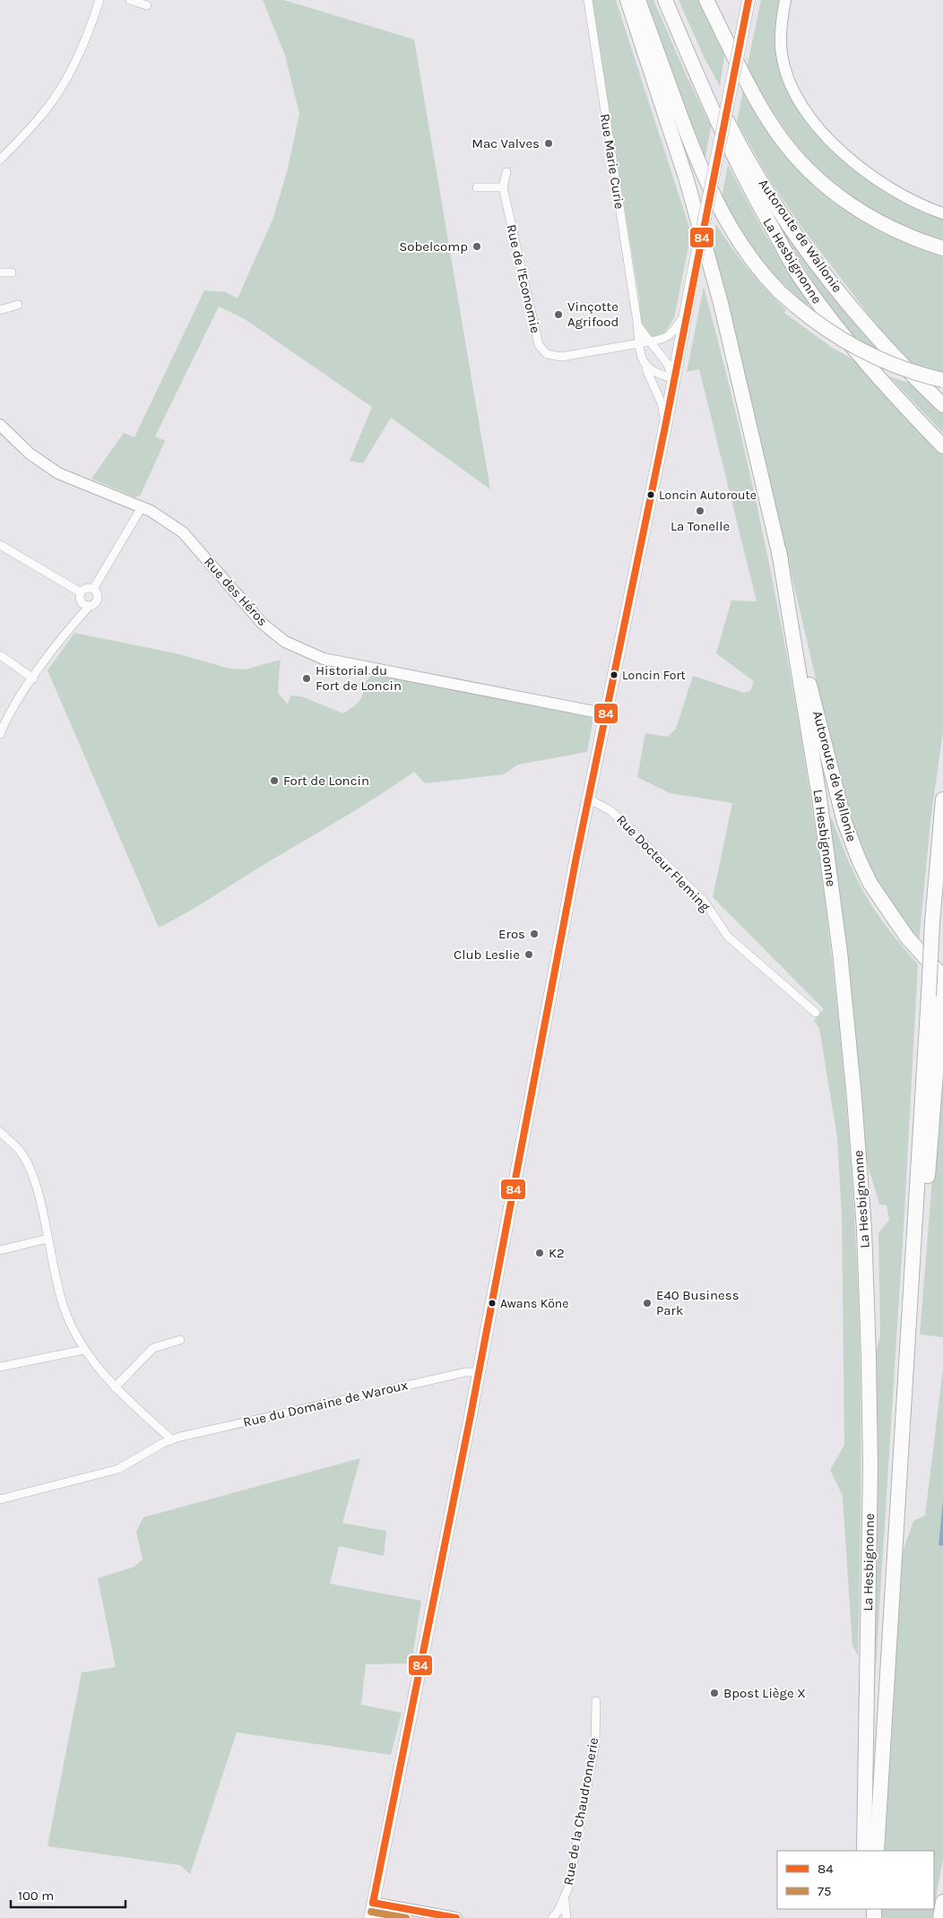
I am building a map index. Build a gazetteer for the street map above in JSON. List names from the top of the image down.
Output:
{
  "streets": {
    "highway": ["Autoroute de Wallonie", "La Hesbignonne"],
    "street": [
      "Rue Marie Curie",
      "Rue de l'Economie",
      "Rue des Héros",
      "Rue Docteur Fleming",
      "Rue du Domaine de Waroux",
      "Rue de la Chaudronnerie"
    ]
  },
  "crossings": [
    ["Rue Marie Curie", "Rue de l'Economie"],
    ["Autoroute de Wallonie", "La Hesbignonne"]
  ],
  "places": [
    "Mac Valves",
    "Sobelcomp",
    "Vinçotte Agrifood",
    "Loncin Autoroute",
    "La Tonelle",
    "Loncin Fort",
    "Historial du Fort de Loncin",
    "Fort de Loncin",
    "Eros",
    "Club Leslie",
    "K2",
    "Awans Köne",
    "E40 Business Park",
    "Bpost Liège X"
  ],
  "lines": ["transit line 84", "transit line 75"],
  "legend": ["84", "75"],
  "scale_bar": "100 m"
}
